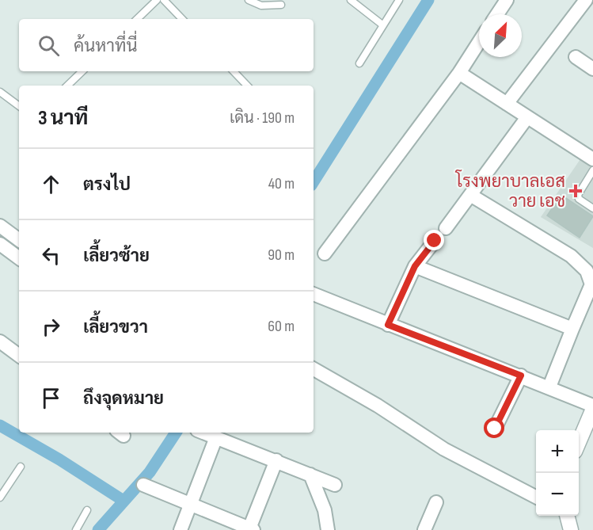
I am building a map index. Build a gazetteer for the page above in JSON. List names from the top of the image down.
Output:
{
  "places": {
    "health": ["โรงพยาบาลเอส วาย เอช"]
  },
  "north": "top right",
  "page": {
    "search": "ค้นหาที่นี่",
    "heading": ["3 นาที", "เดิน · 190 m"],
    "list": [
      ["ตรงไป", "40 m"],
      ["เลี้ยวซ้าย", "90 m"],
      ["เลี้ยวขวา", "60 m"],
      "ถึงจุดหมาย"
    ],
    "map_buttons": ["+", "−"]
  }
}
